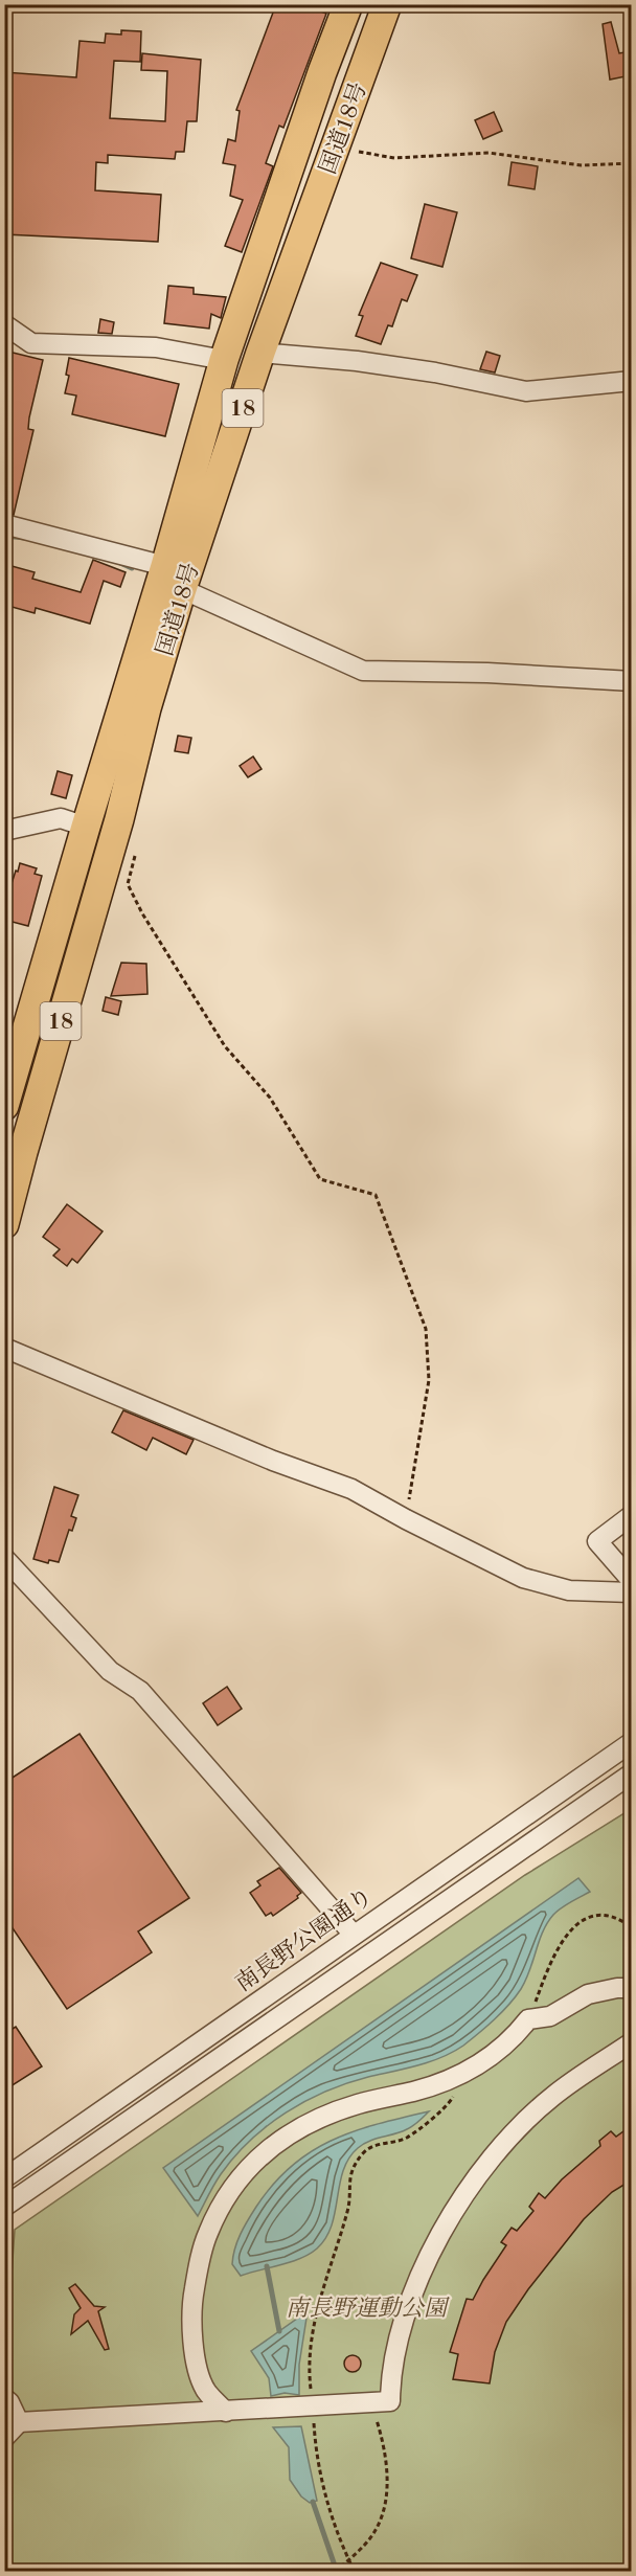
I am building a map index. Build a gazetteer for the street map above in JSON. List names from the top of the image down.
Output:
{
  "streets": {
    "highway": ["国道18号", "18"],
    "street": ["南長野公園通り"]
  },
  "parks": ["南長野運動公園"]
}
